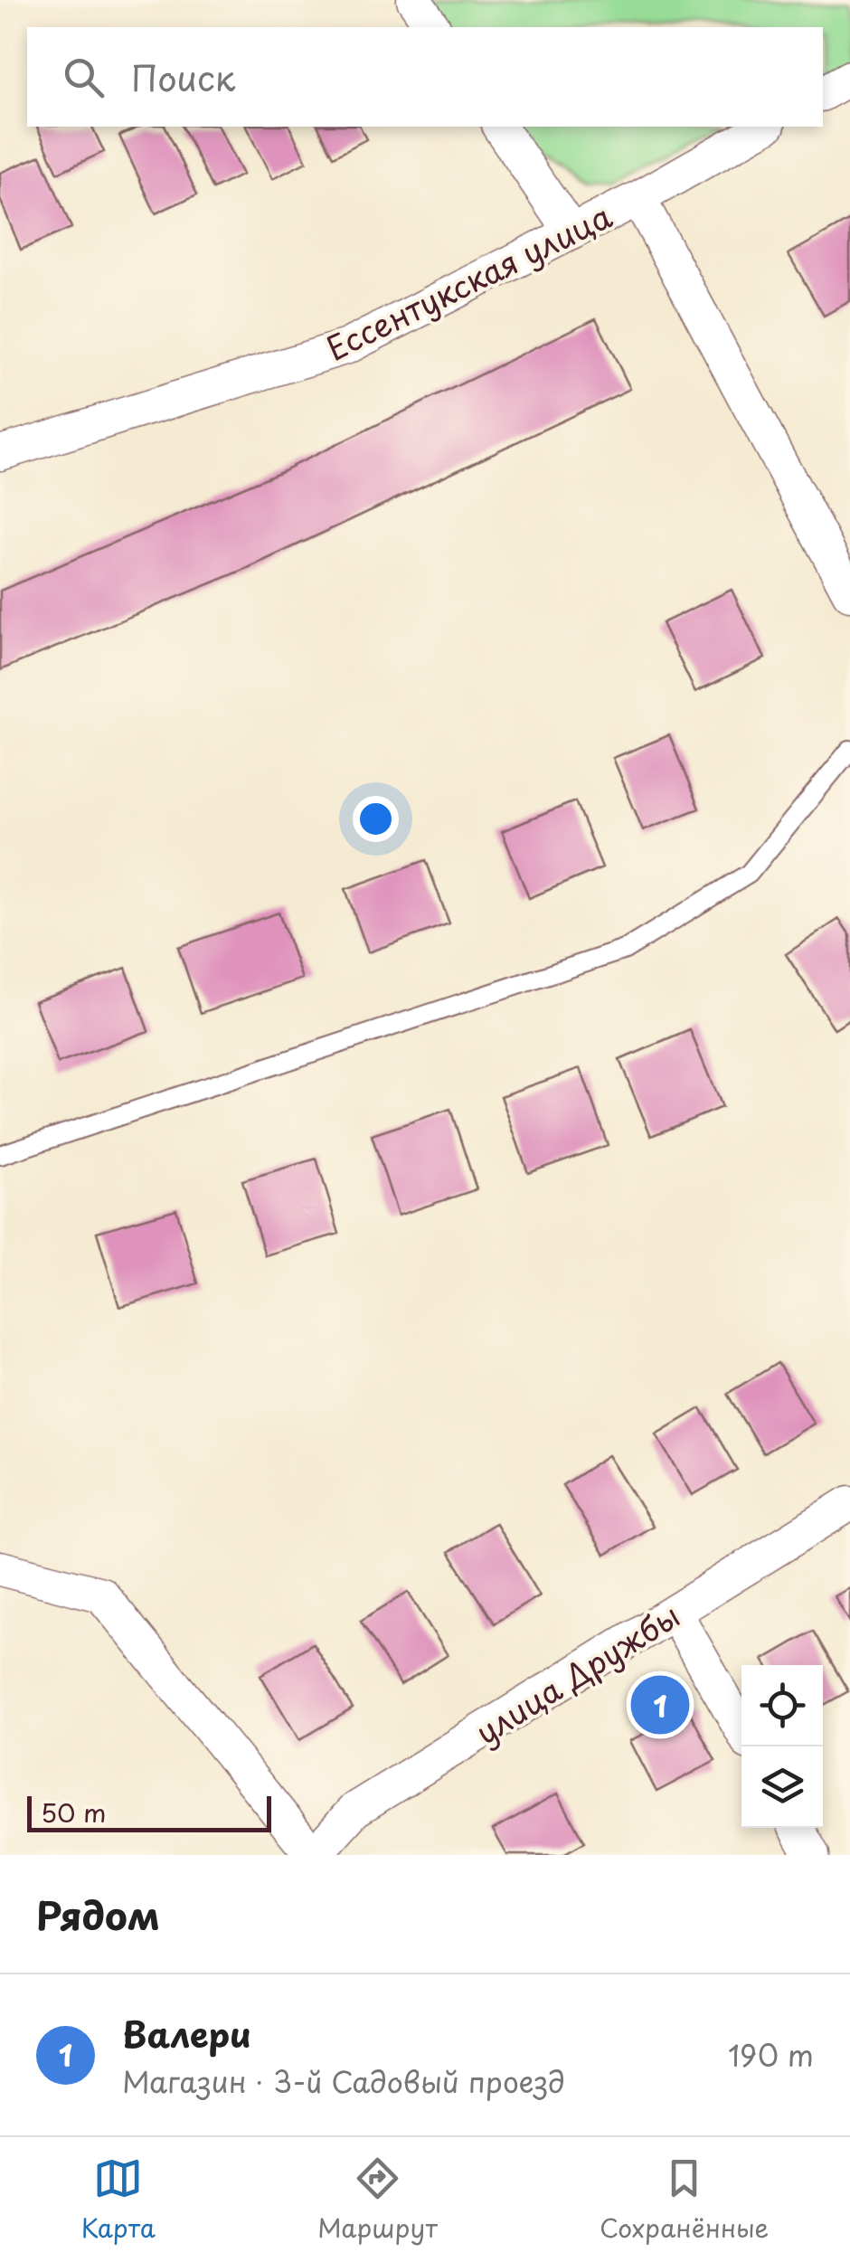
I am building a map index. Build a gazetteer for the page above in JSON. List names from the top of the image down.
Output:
{
  "streets": {
    "street": ["Ессентукская улица", "улица Дружбы"]
  },
  "scale_bar": "50 m",
  "page": {
    "search": "Поиск",
    "pins": "1",
    "scale": "50 m",
    "heading": "Рядом",
    "list": [
      {
        "mark": "1",
        "name": "Валери",
        "note": "Магазин · 3-й Садовый проезд",
        "value": "190 m"
      }
    ],
    "nav": ["Карта", "Маршрут", "Сохранённые"]
  }
}
